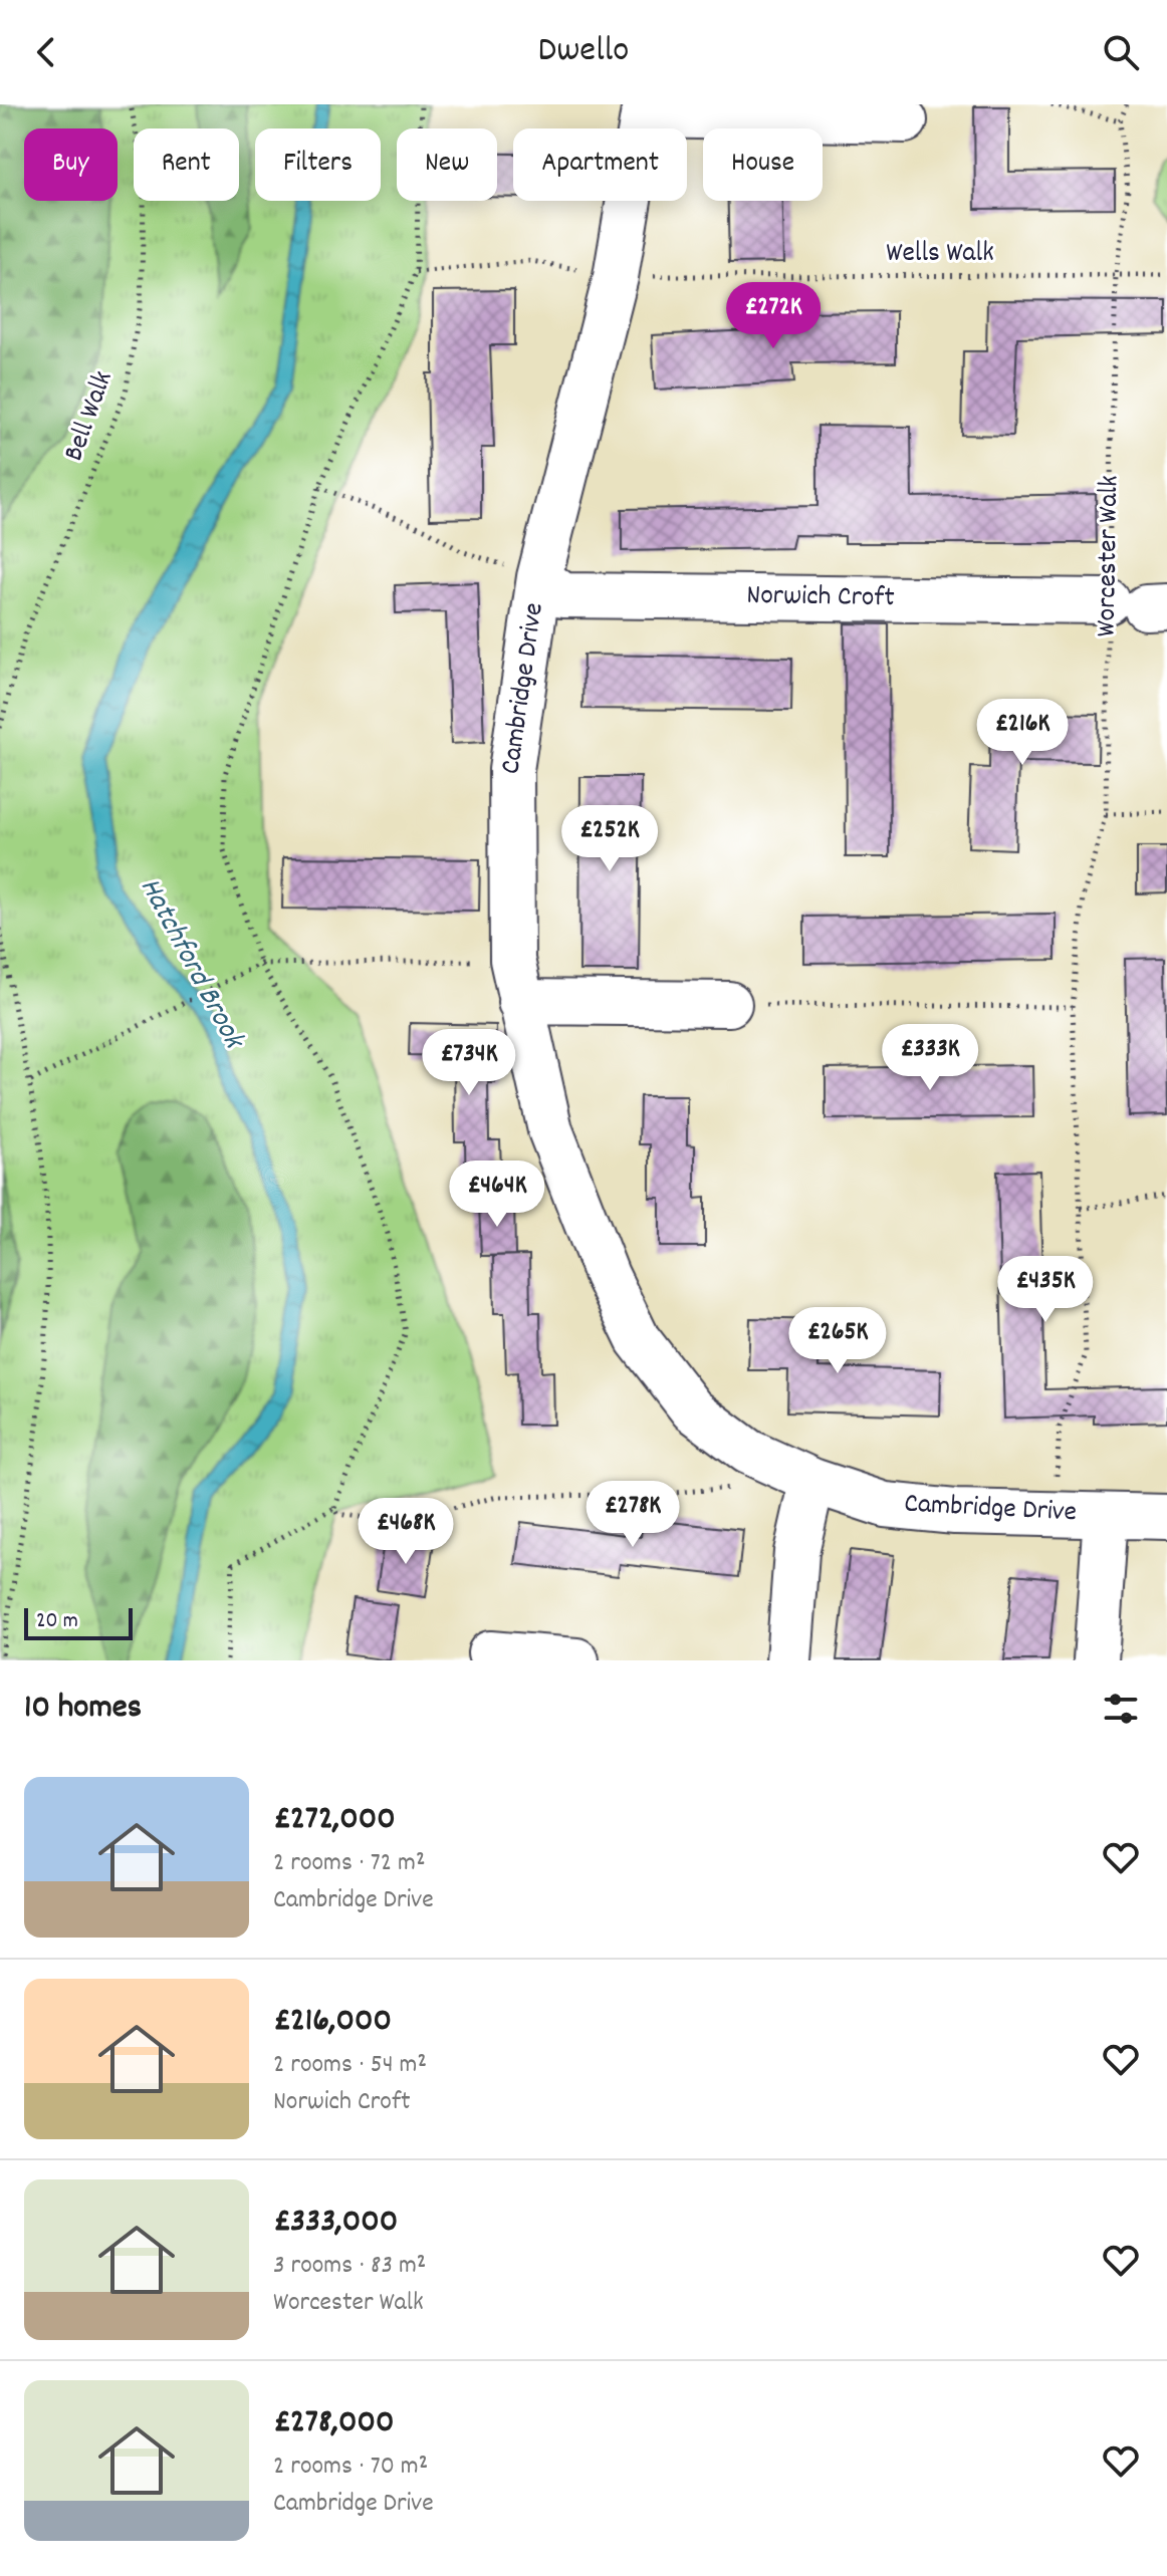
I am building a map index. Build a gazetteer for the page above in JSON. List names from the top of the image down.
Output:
{
  "streets": {
    "street": ["Norwich Croft", "Cambridge Drive"],
    "path": ["Wells Walk", "Bell Walk", "Worcester Walk"]
  },
  "crossings": [
    ["Wells Walk", "Worcester Walk"],
    ["Wells Walk", "Cambridge Drive"],
    ["Worcester Walk", "Norwich Croft"],
    ["Worcester Walk", "Cambridge Drive"],
    ["Norwich Croft", "Cambridge Drive"]
  ],
  "water": ["Hatchford Brook"],
  "scale_bar": "20 m",
  "page": {
    "header": "Dwello",
    "chip": [
      "Buy",
      "Rent",
      "Filters",
      "New",
      "Apartment",
      "House"
    ],
    "price": [
      "£272K",
      "£216K",
      "£252K",
      "£333K",
      "£734K",
      "£464K",
      "£435K",
      "£265K",
      "£278K",
      "£468K"
    ],
    "scale": "20 m",
    "heading": "10 homes",
    "list": [
      {
        "name": "£272,000",
        "note": "2 rooms · 72 m² · Cambridge Drive"
      },
      {
        "name": "£216,000",
        "note": "2 rooms · 54 m² · Norwich Croft"
      },
      {
        "name": "£333,000",
        "note": "3 rooms · 83 m² · Worcester Walk"
      },
      {
        "name": "£278,000",
        "note": "2 rooms · 70 m² · Cambridge Drive"
      }
    ]
  }
}
